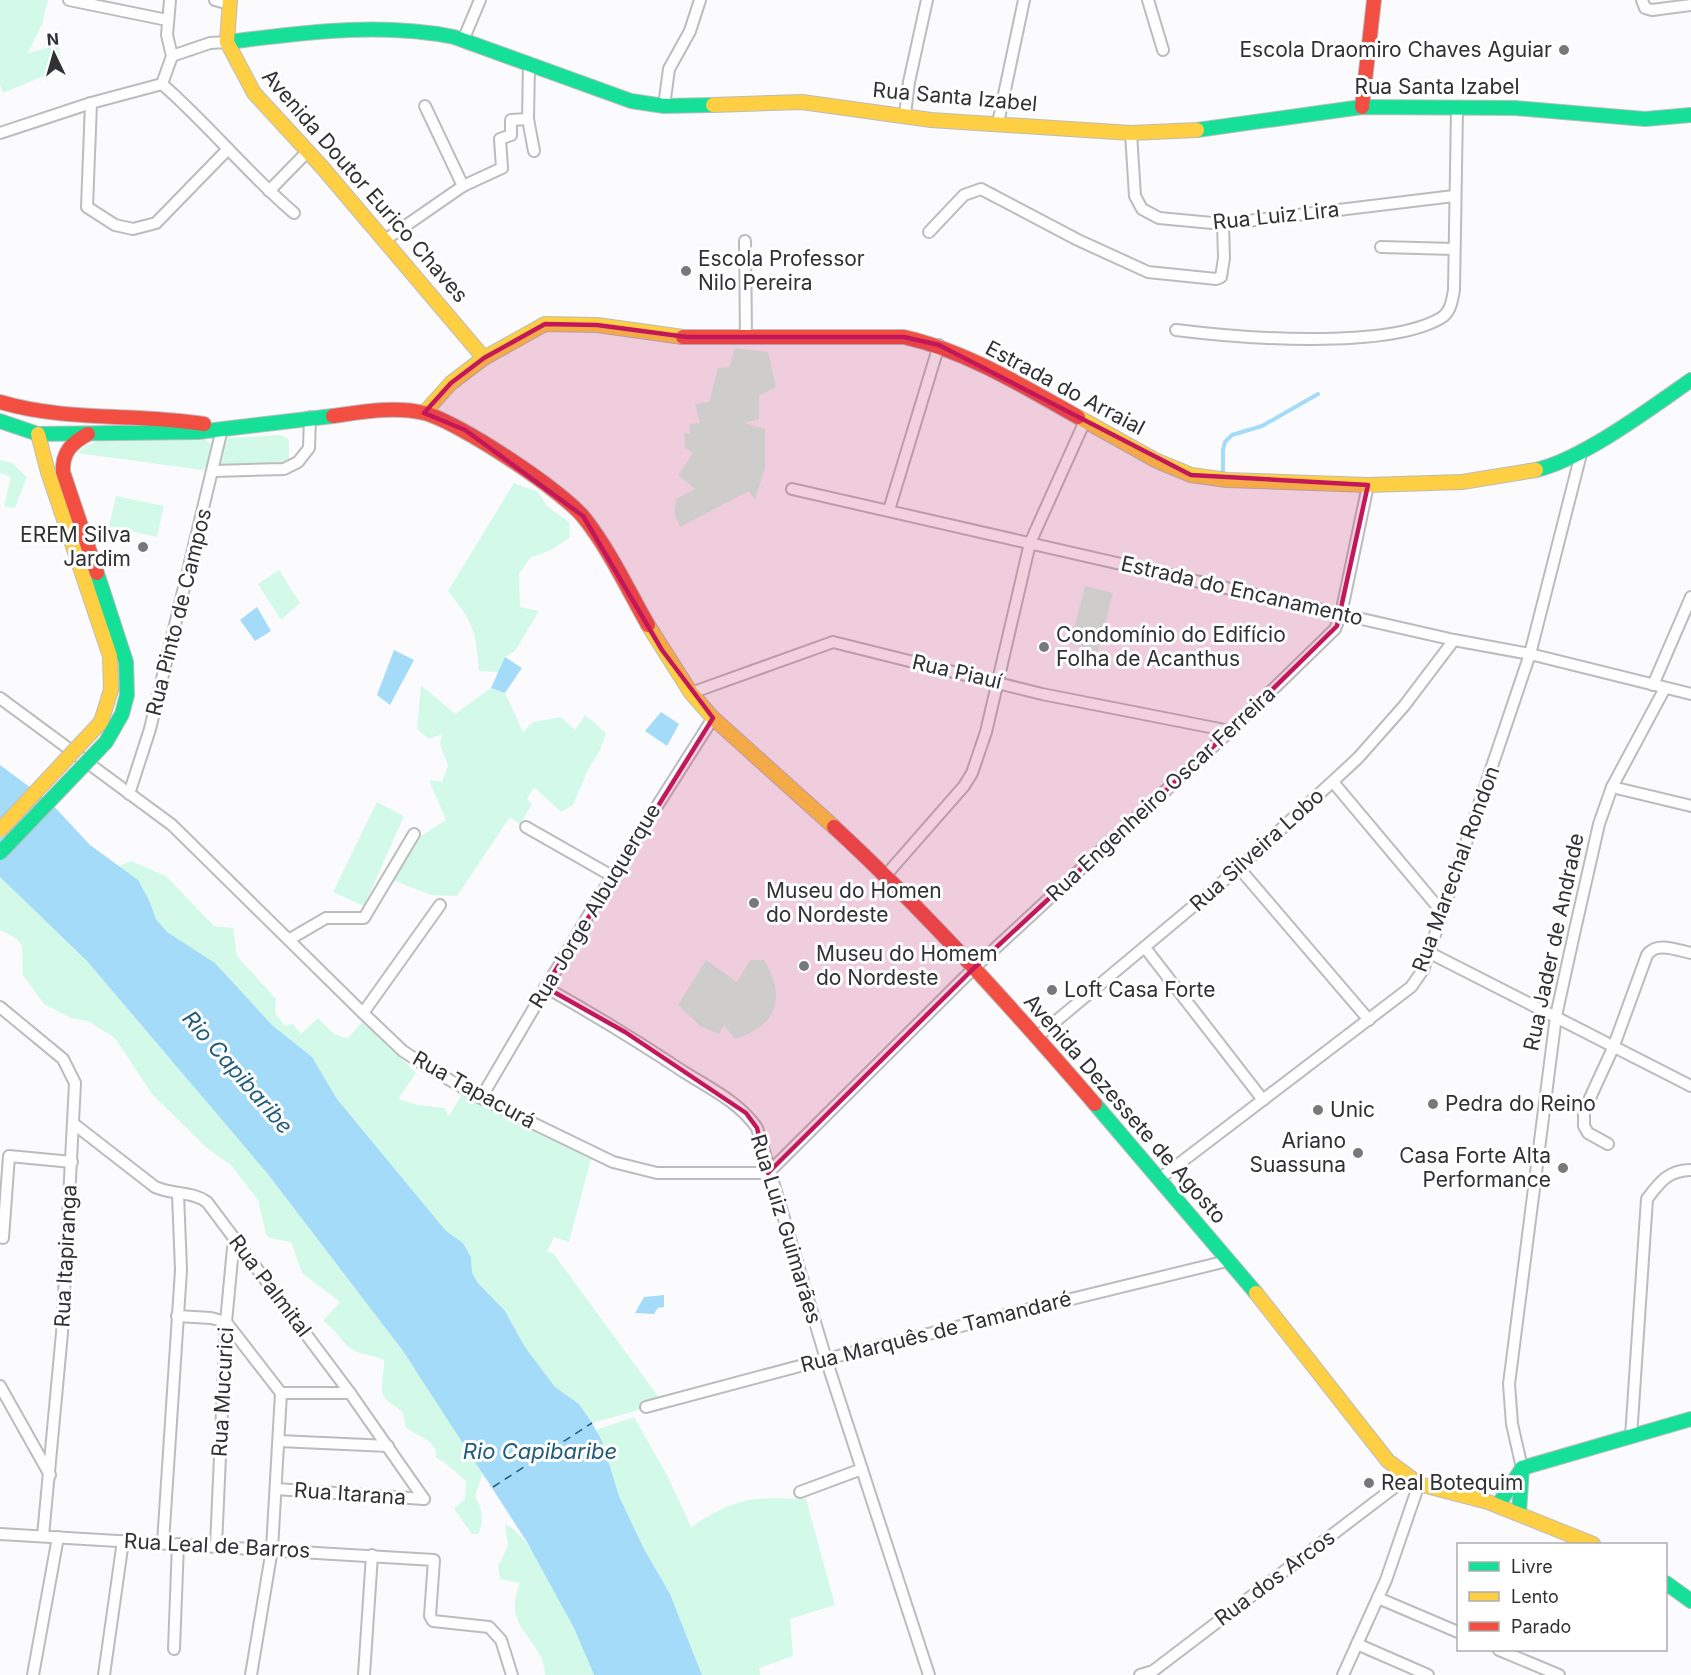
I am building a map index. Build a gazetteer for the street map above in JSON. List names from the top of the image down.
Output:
{
  "streets": {
    "main road": [
      "Rua Santa Izabel",
      "Avenida Doutor Eurico Chaves",
      "Estrada do Arraial",
      "Rua Jader de Andrade",
      "Avenida Dezessete de Agosto"
    ],
    "street": [
      "Rua Luiz Lira",
      "Estrada do Encanamento",
      "Rua Pinto de Campos",
      "Rua Piauí",
      "Rua Engenheiro Oscar Ferreira",
      "Rua Silveira Lobo",
      "Rua Marechal Rondon",
      "Rua Jorge Albuquerque",
      "Rua Tapacurá",
      "Rua Luiz Guimarães",
      "Rua Itapiranga",
      "Rua Palmital",
      "Rua Marquês de Tamandaré",
      "Rua Mucurici",
      "Rua Itarana",
      "Rua Leal de Barros",
      "Rua dos Arcos"
    ]
  },
  "crossings": [
    ["Rua Santa Izabel", "Avenida Doutor Eurico Chaves"],
    ["Rua Santa Izabel", "Rua Luiz Lira"],
    ["Avenida Doutor Eurico Chaves", "Estrada do Arraial"],
    ["Estrada do Arraial", "Rua Marechal Rondon"],
    ["Estrada do Arraial", "Avenida Dezessete de Agosto"],
    ["Estrada do Encanamento", "Rua Engenheiro Oscar Ferreira"],
    ["Estrada do Encanamento", "Rua Silveira Lobo"],
    ["Estrada do Encanamento", "Rua Marechal Rondon"],
    ["Estrada do Encanamento", "Rua Jader de Andrade"],
    ["Rua Pinto de Campos", "Rua Tapacurá"],
    ["Rua Pinto de Campos", "Avenida Dezessete de Agosto"],
    ["Rua Piauí", "Rua Engenheiro Oscar Ferreira"],
    ["Rua Piauí", "Avenida Dezessete de Agosto"],
    ["Rua Engenheiro Oscar Ferreira", "Rua Tapacurá"],
    ["Rua Engenheiro Oscar Ferreira", "Avenida Dezessete de Agosto"],
    ["Rua Engenheiro Oscar Ferreira", "Rua Luiz Guimarães"],
    ["Rua Silveira Lobo", "Avenida Dezessete de Agosto"],
    ["Rua Marechal Rondon", "Avenida Dezessete de Agosto"],
    ["Rua Jorge Albuquerque", "Rua Tapacurá"],
    ["Rua Jorge Albuquerque", "Avenida Dezessete de Agosto"],
    ["Rua Jorge Albuquerque", "Rua Luiz Guimarães"],
    ["Rua Jader de Andrade", "Avenida Dezessete de Agosto"],
    ["Rua Tapacurá", "Rua Luiz Guimarães"],
    ["Avenida Dezessete de Agosto", "Rua Marquês de Tamandaré"],
    ["Avenida Dezessete de Agosto", "Rua dos Arcos"],
    ["Rua Luiz Guimarães", "Rua Marquês de Tamandaré"],
    ["Rua Itapiranga", "Rua Palmital"],
    ["Rua Itapiranga", "Rua Leal de Barros"],
    ["Rua Palmital", "Rua Mucurici"],
    ["Rua Palmital", "Rua Itarana"],
    ["Rua Mucurici", "Rua Leal de Barros"]
  ],
  "water": ["Rio Capibaribe"],
  "places": [
    "Escola Draomiro Chaves Aguiar",
    "Escola Professor Nilo Pereira",
    "EREM Silva Jardim",
    "Condomínio do Edifício Folha de Acanthus",
    "Museu do Homen do Nordeste",
    "Museu do Homem do Nordeste",
    "Loft Casa Forte",
    "Pedra do Reino",
    "Unic",
    "Ariano Suassuna",
    "Casa Forte Alta Performance",
    "Real Botequim"
  ],
  "legend": ["Livre", "Lento", "Parado"],
  "north": "top"
}
